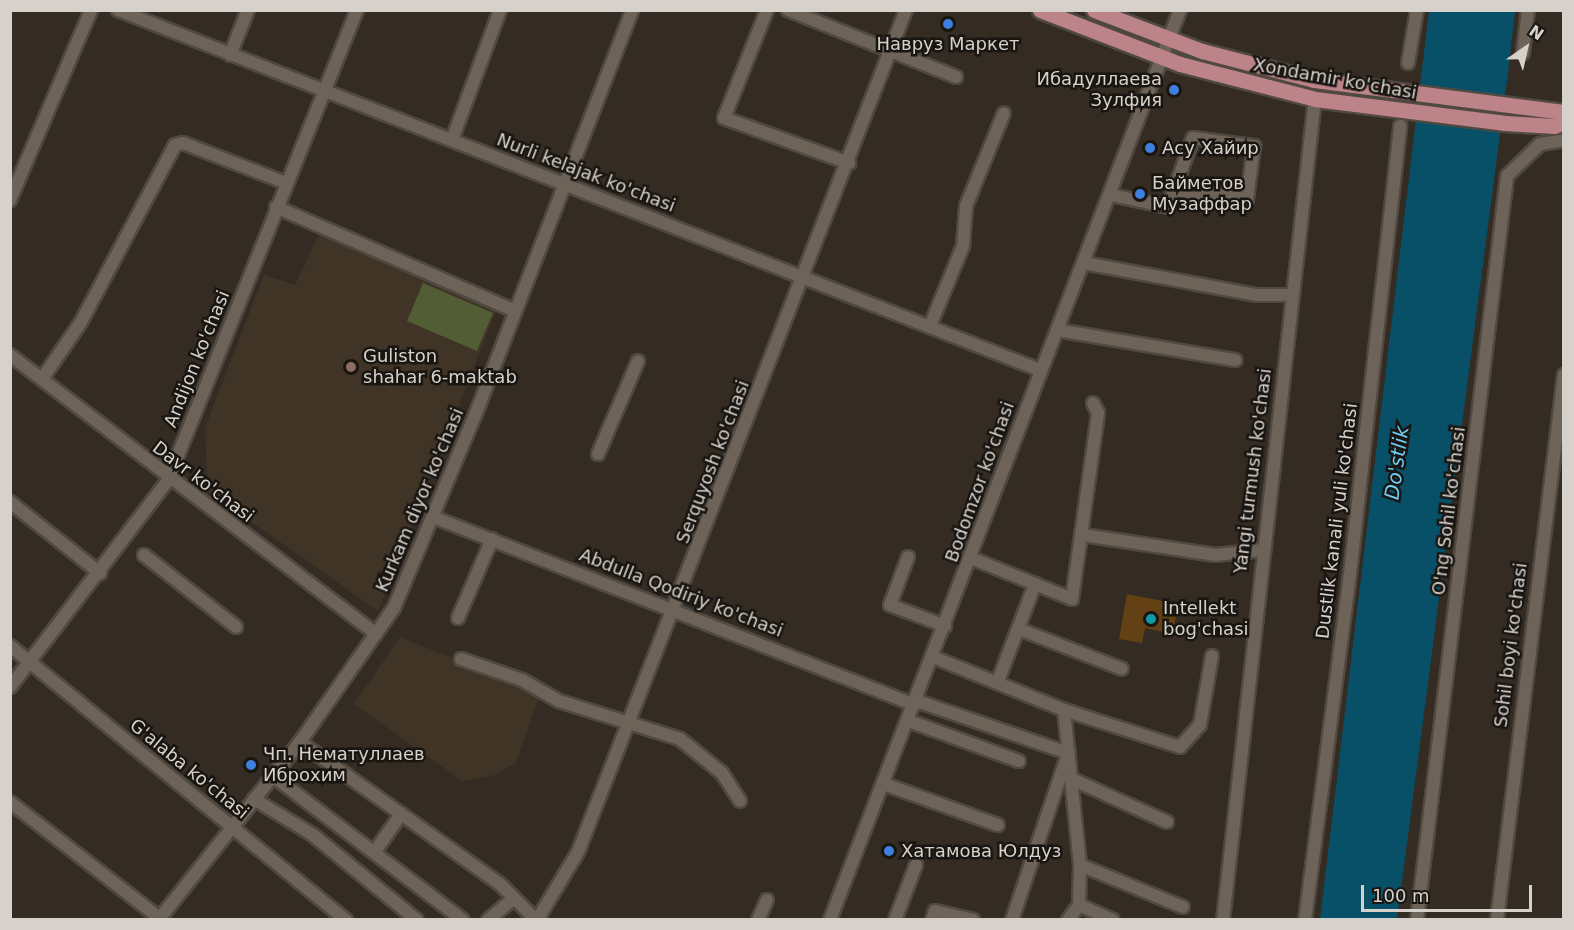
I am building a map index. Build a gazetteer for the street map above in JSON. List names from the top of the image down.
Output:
{
  "streets": {
    "main road": ["Xondamir ko'chasi"],
    "street": [
      "Nurli kelajak ko'chasi",
      "Andijon ko'chasi",
      "Serquyosh ko'chasi",
      "Yangi turmush ko'chasi",
      "Davr ko'chasi",
      "Bodomzor ko'chasi",
      "Kurkam diyor ko'chasi",
      "O'ng Sohil ko'chasi",
      "Dustlik kanali yuli ko'chasi",
      "Abdulla Qodiriy ko'chasi",
      "Sohil boyi ko'chasi",
      "G'alaba ko'chasi"
    ]
  },
  "crossings": [
    ["Xondamir ko'chasi", "Yangi turmush ko'chasi"],
    ["Xondamir ko'chasi", "Bodomzor ko'chasi"],
    ["Nurli kelajak ko'chasi", "Andijon ko'chasi"],
    ["Nurli kelajak ko'chasi", "Serquyosh ko'chasi"],
    ["Nurli kelajak ko'chasi", "Bodomzor ko'chasi"],
    ["Nurli kelajak ko'chasi", "Kurkam diyor ko'chasi"],
    ["Andijon ko'chasi", "Davr ko'chasi"],
    ["Andijon ko'chasi", "G'alaba ko'chasi"],
    ["Serquyosh ko'chasi", "Abdulla Qodiriy ko'chasi"],
    ["Davr ko'chasi", "Kurkam diyor ko'chasi"],
    ["Bodomzor ko'chasi", "Abdulla Qodiriy ko'chasi"],
    ["Kurkam diyor ko'chasi", "Abdulla Qodiriy ko'chasi"],
    ["Kurkam diyor ko'chasi", "G'alaba ko'chasi"]
  ],
  "water": ["Do'stlik"],
  "places": [
    "Навруз Маркет",
    "Ибадуллаева Зулфия",
    "Асу Хайир",
    "Байметов Музаффар",
    "Guliston shahar 6-maktab",
    "Intellekt bog'chasi",
    "Чп. Нематуллаев Иброхим",
    "Хатамова Юлдуз"
  ],
  "scale_bar": "100 m",
  "north": "top right"
}
